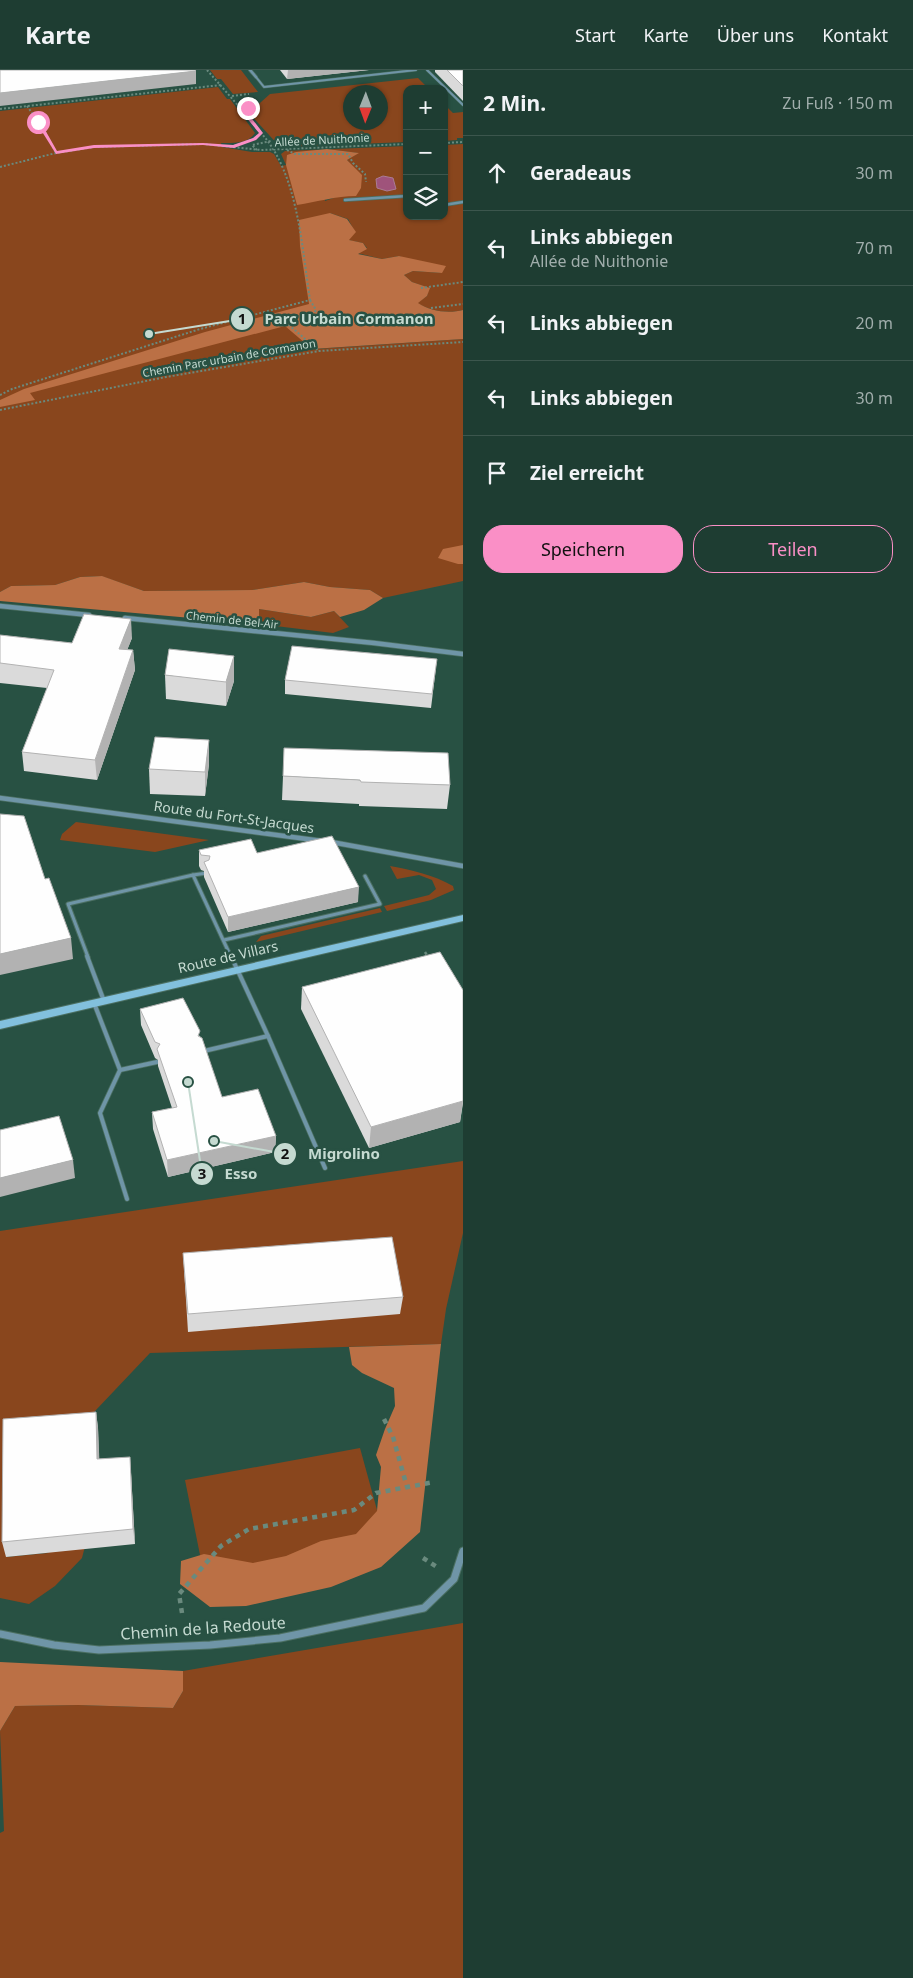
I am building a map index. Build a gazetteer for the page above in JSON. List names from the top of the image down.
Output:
{
  "streets": {
    "main road": ["Route de Villars"],
    "street": ["Chemin de Bel-Air", "Route du Fort-St-Jacques", "Chemin de la Redoute"],
    "path": ["Allée de Nuithonie", "Chemin Parc urbain de Cormanon"]
  },
  "places": ["Parc Urbain Cormanon", "Esso", "Migrolino"],
  "north": "bottom",
  "page": {
    "header": "Karte",
    "nav": [
      "Start",
      "Karte",
      "Über uns",
      "Kontakt"
    ],
    "heading": ["2 Min.", "Zu Fuß · 150 m"],
    "map_buttons": ["+", "−"],
    "list": [
      ["Geradeaus", "30 m"],
      ["Links abbiegen", "Allée de Nuithonie", "70 m"],
      ["Links abbiegen", "20 m"],
      ["Links abbiegen", "30 m"],
      "Ziel erreicht"
    ],
    "buttons": ["Speichern", "Teilen"]
  }
}
